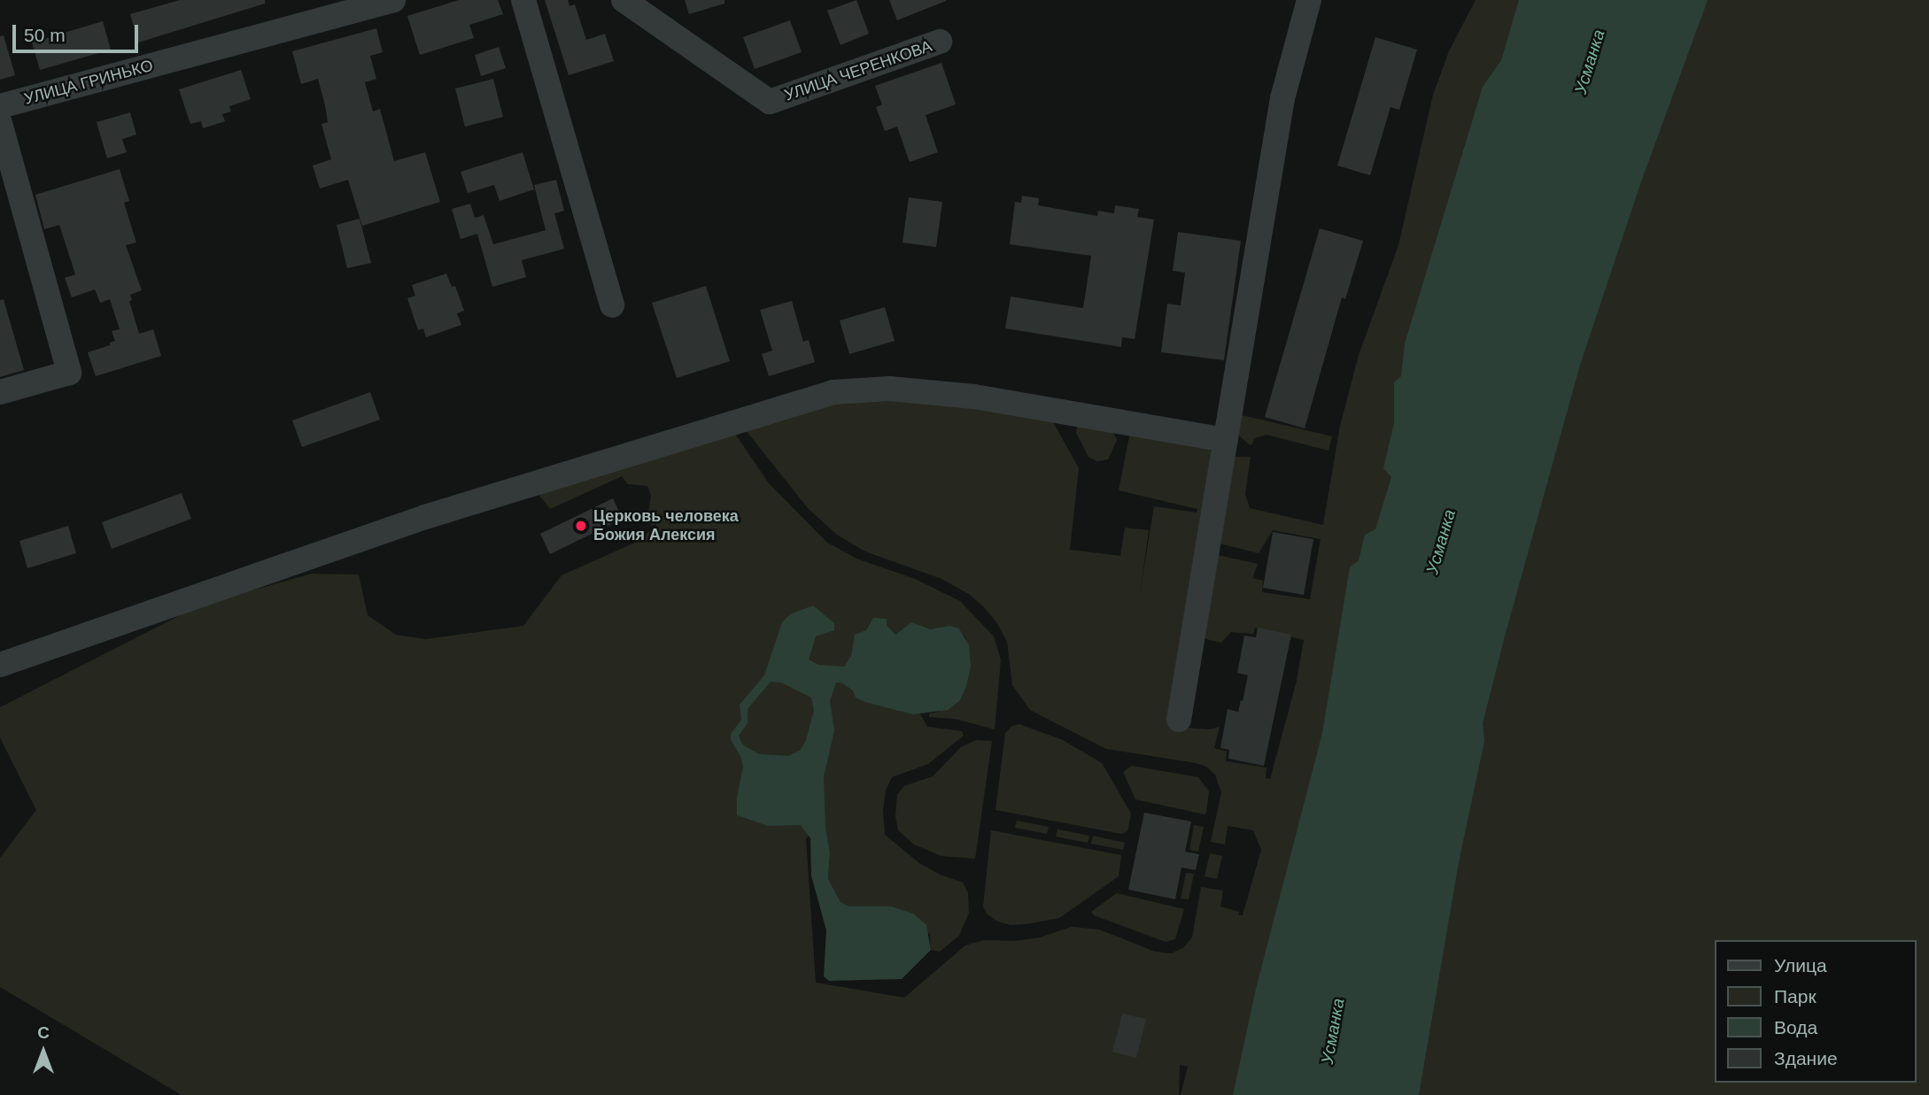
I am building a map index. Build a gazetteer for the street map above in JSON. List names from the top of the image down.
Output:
{
  "streets": {
    "street": ["УЛИЦА ЧЕРЕНКОВА", "УЛИЦА ГРИНЬКО"]
  },
  "water": ["Усманка"],
  "places": ["Церковь человека Божия Алексия"],
  "legend": [
    "Улица",
    "Парк",
    "Вода",
    "Здание"
  ],
  "scale_bar": "50 m",
  "north": "top"
}
